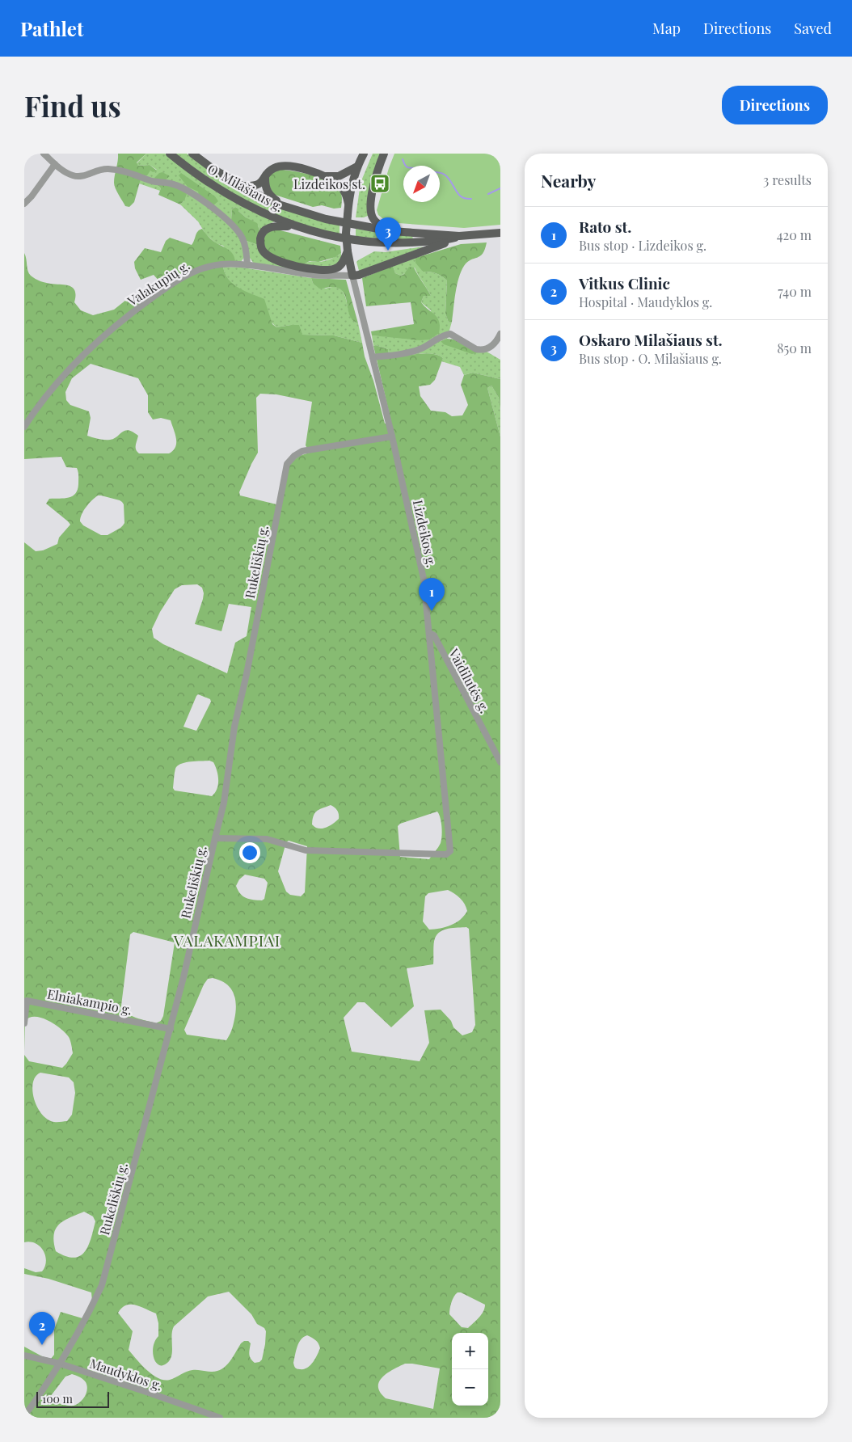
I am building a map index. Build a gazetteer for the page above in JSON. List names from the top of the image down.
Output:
{
  "streets": {
    "main road": ["O. Milašiaus g."],
    "street": [
      "Valakupių g.",
      "Lizdeikos g.",
      "Rukeliškių g.",
      "Vaidilutės g.",
      "Elniakampio g.",
      "Maudyklos g."
    ]
  },
  "crossings": [
    ["Valakupių g.", "Lizdeikos g."],
    ["Lizdeikos g.", "Rukeliškių g."],
    ["Lizdeikos g.", "Vaidilutės g."],
    ["Rukeliškių g.", "Elniakampio g."],
    ["Rukeliškių g.", "Maudyklos g."]
  ],
  "districts": ["VALAKAMPIAI"],
  "places": {
    "bus stop": ["Lizdeikos st."]
  },
  "scale_bar": "100 m",
  "north": "bottom left",
  "page": {
    "header": "Pathlet",
    "nav": ["Map", "Directions", "Saved"],
    "buttons": "Directions",
    "title": "Find us",
    "heading": ["Nearby", "3 results"],
    "list": [
      {
        "mark": "1",
        "name": "Rato st.",
        "note": "Bus stop · Lizdeikos g.",
        "value": "420 m"
      },
      {
        "mark": "2",
        "name": "Vitkus Clinic",
        "note": "Hospital · Maudyklos g.",
        "value": "740 m"
      },
      {
        "mark": "3",
        "name": "Oskaro Milašiaus st.",
        "note": "Bus stop · O. Milašiaus g.",
        "value": "850 m"
      }
    ],
    "pins": ["3", "1", "2"],
    "map_buttons": ["+", "−"],
    "scale": "100 m"
  }
}
